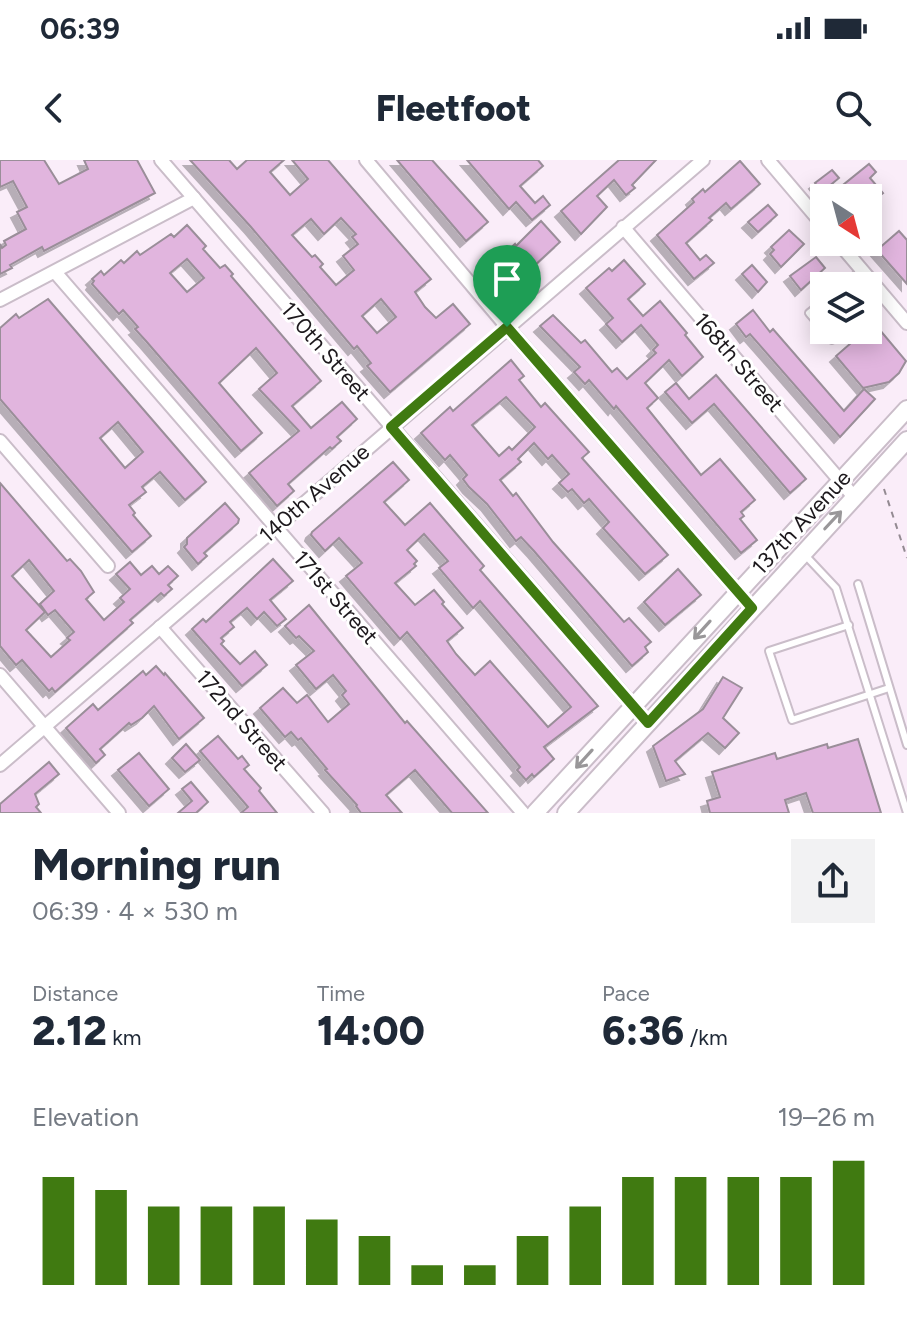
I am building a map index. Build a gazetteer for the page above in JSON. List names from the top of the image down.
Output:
{
  "streets": {
    "street": [
      "170th Street",
      "168th Street",
      "140th Avenue",
      "137th Avenue",
      "171st Street",
      "172nd Street"
    ]
  },
  "crossings": [
    ["170th Street", "140th Avenue"],
    ["170th Street", "137th Avenue"],
    ["168th Street", "140th Avenue"],
    ["168th Street", "137th Avenue"],
    ["140th Avenue", "171st Street"],
    ["140th Avenue", "172nd Street"]
  ],
  "north": "bottom right",
  "page": {
    "status": "06:39",
    "header": "Fleetfoot",
    "heading": ["Morning run", "06:39 · 4 × 530 m"],
    "stats": [
      ["Distance", "2.12 km"],
      ["Time", "14:00"],
      ["Pace", "6:36 /km"]
    ],
    "chart": ["Elevation", "19–26 m"]
  }
}
